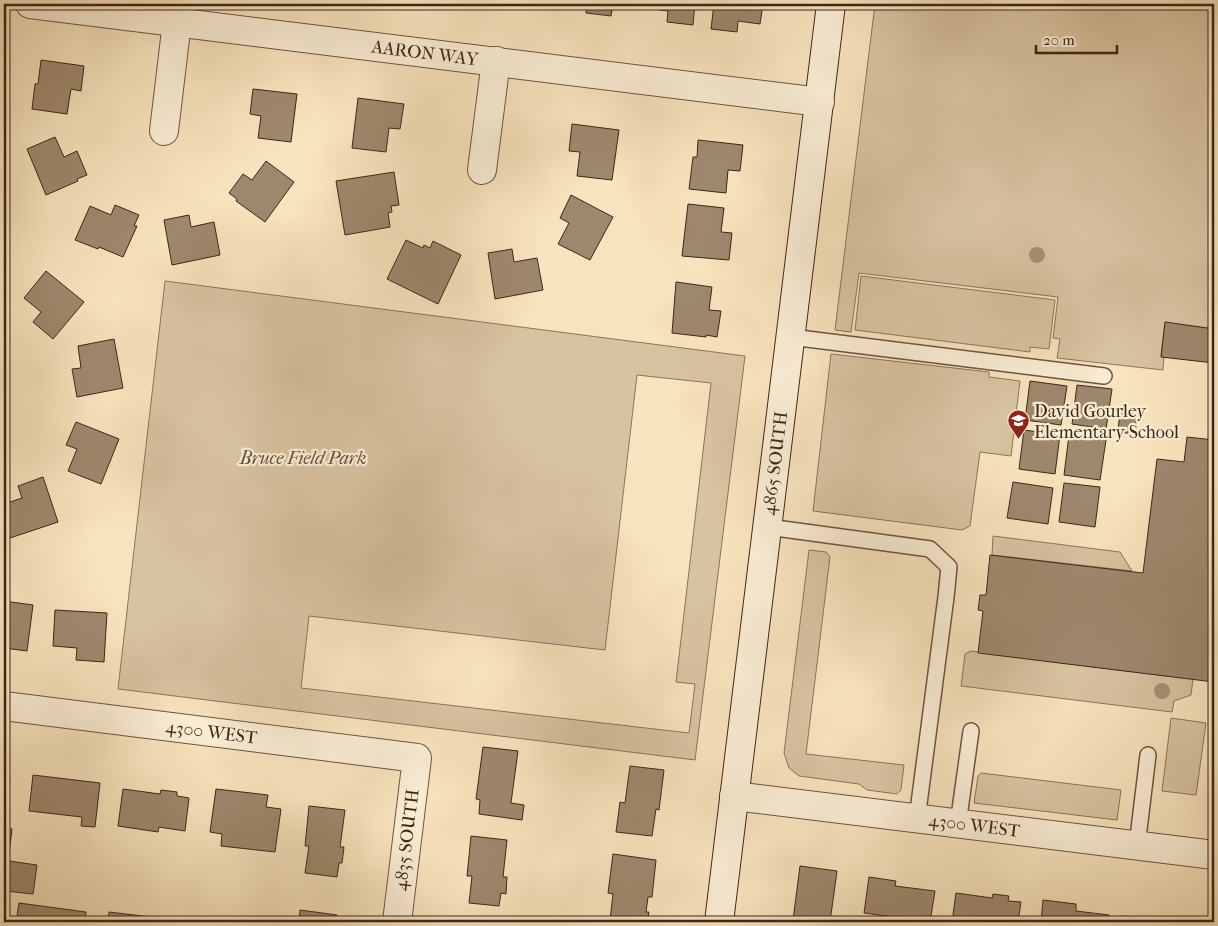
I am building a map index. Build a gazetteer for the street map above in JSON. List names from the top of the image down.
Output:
{
  "streets": {
    "street": [
      "AARON WAY",
      "4865 SOUTH",
      "4300 WEST",
      "4835 SOUTH"
    ]
  },
  "crossings": [
    ["AARON WAY", "4865 SOUTH"],
    ["4865 SOUTH", "4300 WEST"],
    ["4300 WEST", "4835 SOUTH"]
  ],
  "parks": ["Bruce Field Park"],
  "places": {
    "school or university": ["David Gourley Elementary School"]
  },
  "scale_bar": "20 m"
}
